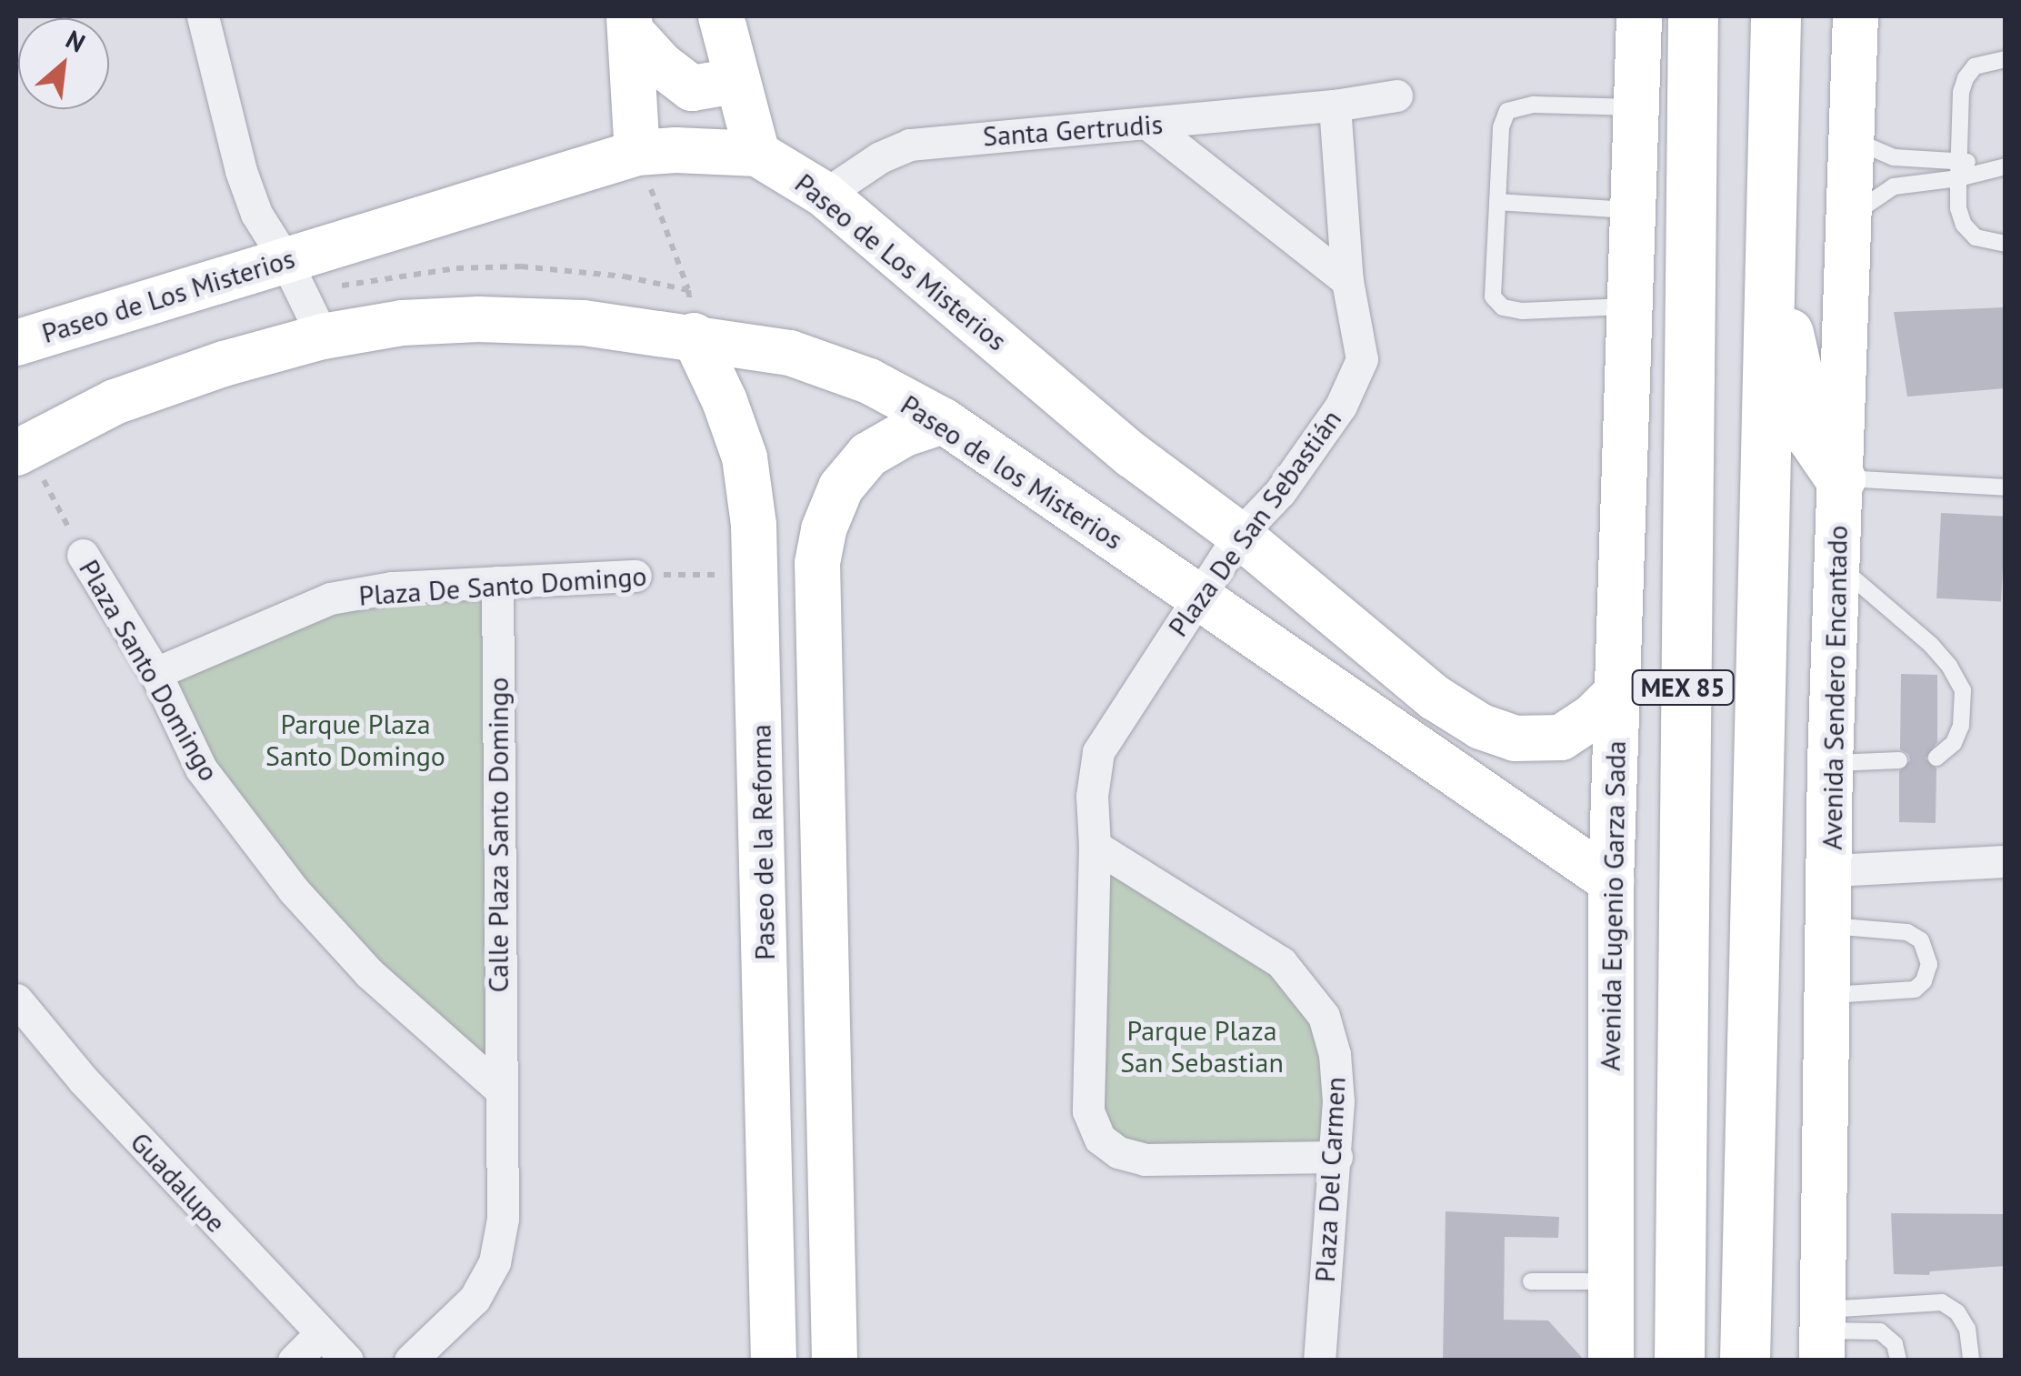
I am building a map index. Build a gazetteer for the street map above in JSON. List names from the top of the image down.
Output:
{
  "streets": {
    "highway": ["MEX 85"],
    "street": [
      "Santa Gertrudis",
      "Paseo de Los Misterios",
      "Paseo de los Misterios",
      "Plaza De San Sebastián",
      "Plaza De Santo Domingo",
      "Plaza Santo Domingo",
      "Avenida Sendero Encantado",
      "Calle Plaza Santo Domingo",
      "Paseo de la Reforma",
      "Avenida Eugenio Garza Sada",
      "Plaza Del Carmen",
      "Guadalupe"
    ]
  },
  "crossings": [
    ["Santa Gertrudis", "Paseo de Los Misterios"],
    ["Paseo de Los Misterios", "Plaza De San Sebastián"],
    ["Paseo de Los Misterios", "Avenida Eugenio Garza Sada"],
    ["Paseo de los Misterios", "Plaza De San Sebastián"],
    ["Paseo de los Misterios", "Plaza Santo Domingo"],
    ["Paseo de los Misterios", "Paseo de la Reforma"],
    ["Paseo de los Misterios", "Avenida Eugenio Garza Sada"],
    ["Plaza De San Sebastián", "Plaza Del Carmen"],
    ["Plaza De Santo Domingo", "Plaza Santo Domingo"],
    ["Plaza De Santo Domingo", "Calle Plaza Santo Domingo"],
    ["Plaza De Santo Domingo", "Paseo de la Reforma"],
    ["Plaza Santo Domingo", "Calle Plaza Santo Domingo"]
  ],
  "parks": ["Parque Plaza Santo Domingo", "Parque Plaza San Sebastian"],
  "north": "top right"
}
